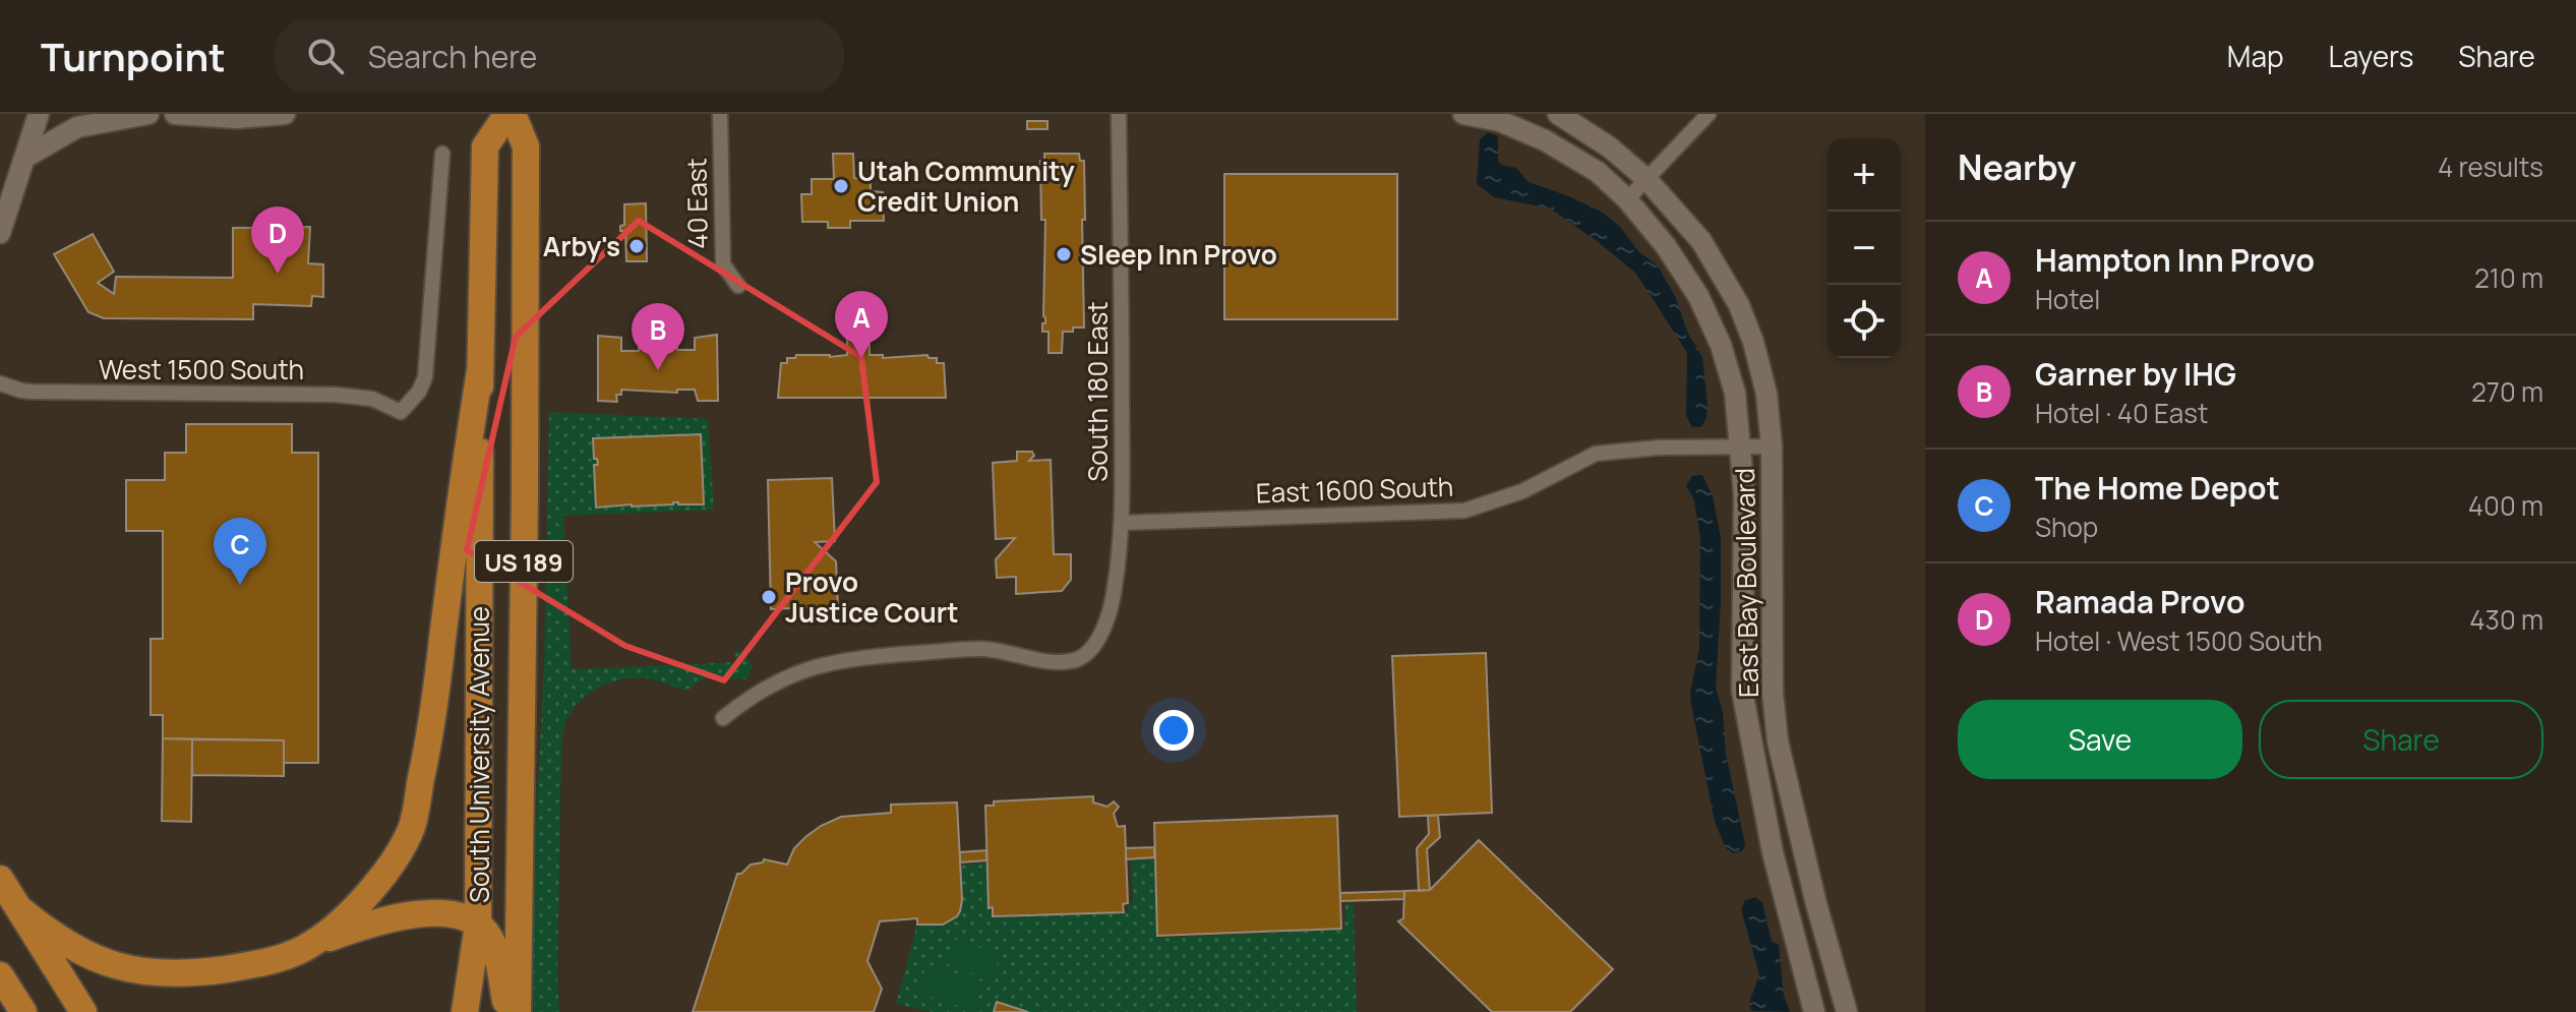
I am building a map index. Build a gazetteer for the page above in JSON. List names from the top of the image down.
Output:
{
  "streets": {
    "highway": ["US 189", "South University Avenue"],
    "street": [
      "40 East",
      "West 1500 South",
      "South 180 East",
      "East 1600 South",
      "East Bay Boulevard"
    ]
  },
  "crossings": [
    ["South 180 East", "East 1600 South"],
    ["East 1600 South", "East Bay Boulevard"],
    ["US 189", "South University Avenue"]
  ],
  "places": [
    "Utah Community Credit Union",
    "Arby's",
    "Sleep Inn Provo",
    "Provo Justice Court"
  ],
  "page": {
    "header": "Turnpoint",
    "search": "Search here",
    "nav": ["Map", "Layers", "Share"],
    "heading": ["Nearby", "4 results"],
    "map_buttons": ["+", "−"],
    "pins": [
      "D",
      "A",
      "B",
      "C"
    ],
    "list": [
      {
        "mark": "A",
        "name": "Hampton Inn Provo",
        "note": "Hotel",
        "value": "210 m"
      },
      {
        "mark": "B",
        "name": "Garner by IHG",
        "note": "Hotel · 40 East",
        "value": "270 m"
      },
      {
        "mark": "C",
        "name": "The Home Depot",
        "note": "Shop",
        "value": "400 m"
      },
      {
        "mark": "D",
        "name": "Ramada Provo",
        "note": "Hotel · West 1500 South",
        "value": "430 m"
      }
    ],
    "buttons": ["Save", "Share"]
  }
}
